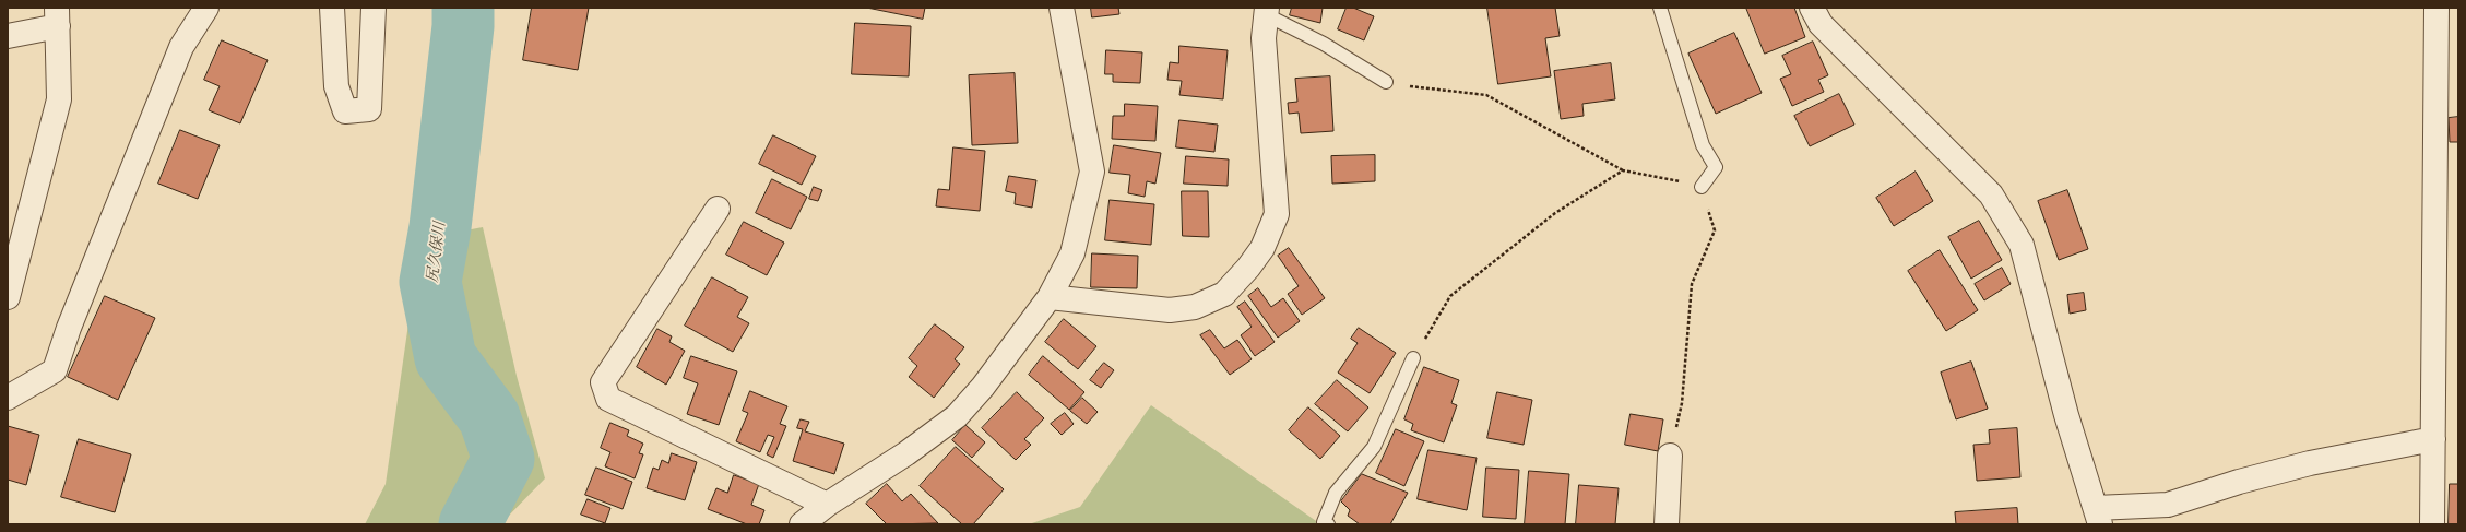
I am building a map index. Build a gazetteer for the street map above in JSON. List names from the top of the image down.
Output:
{
  "water": ["尻久保川"]
}
